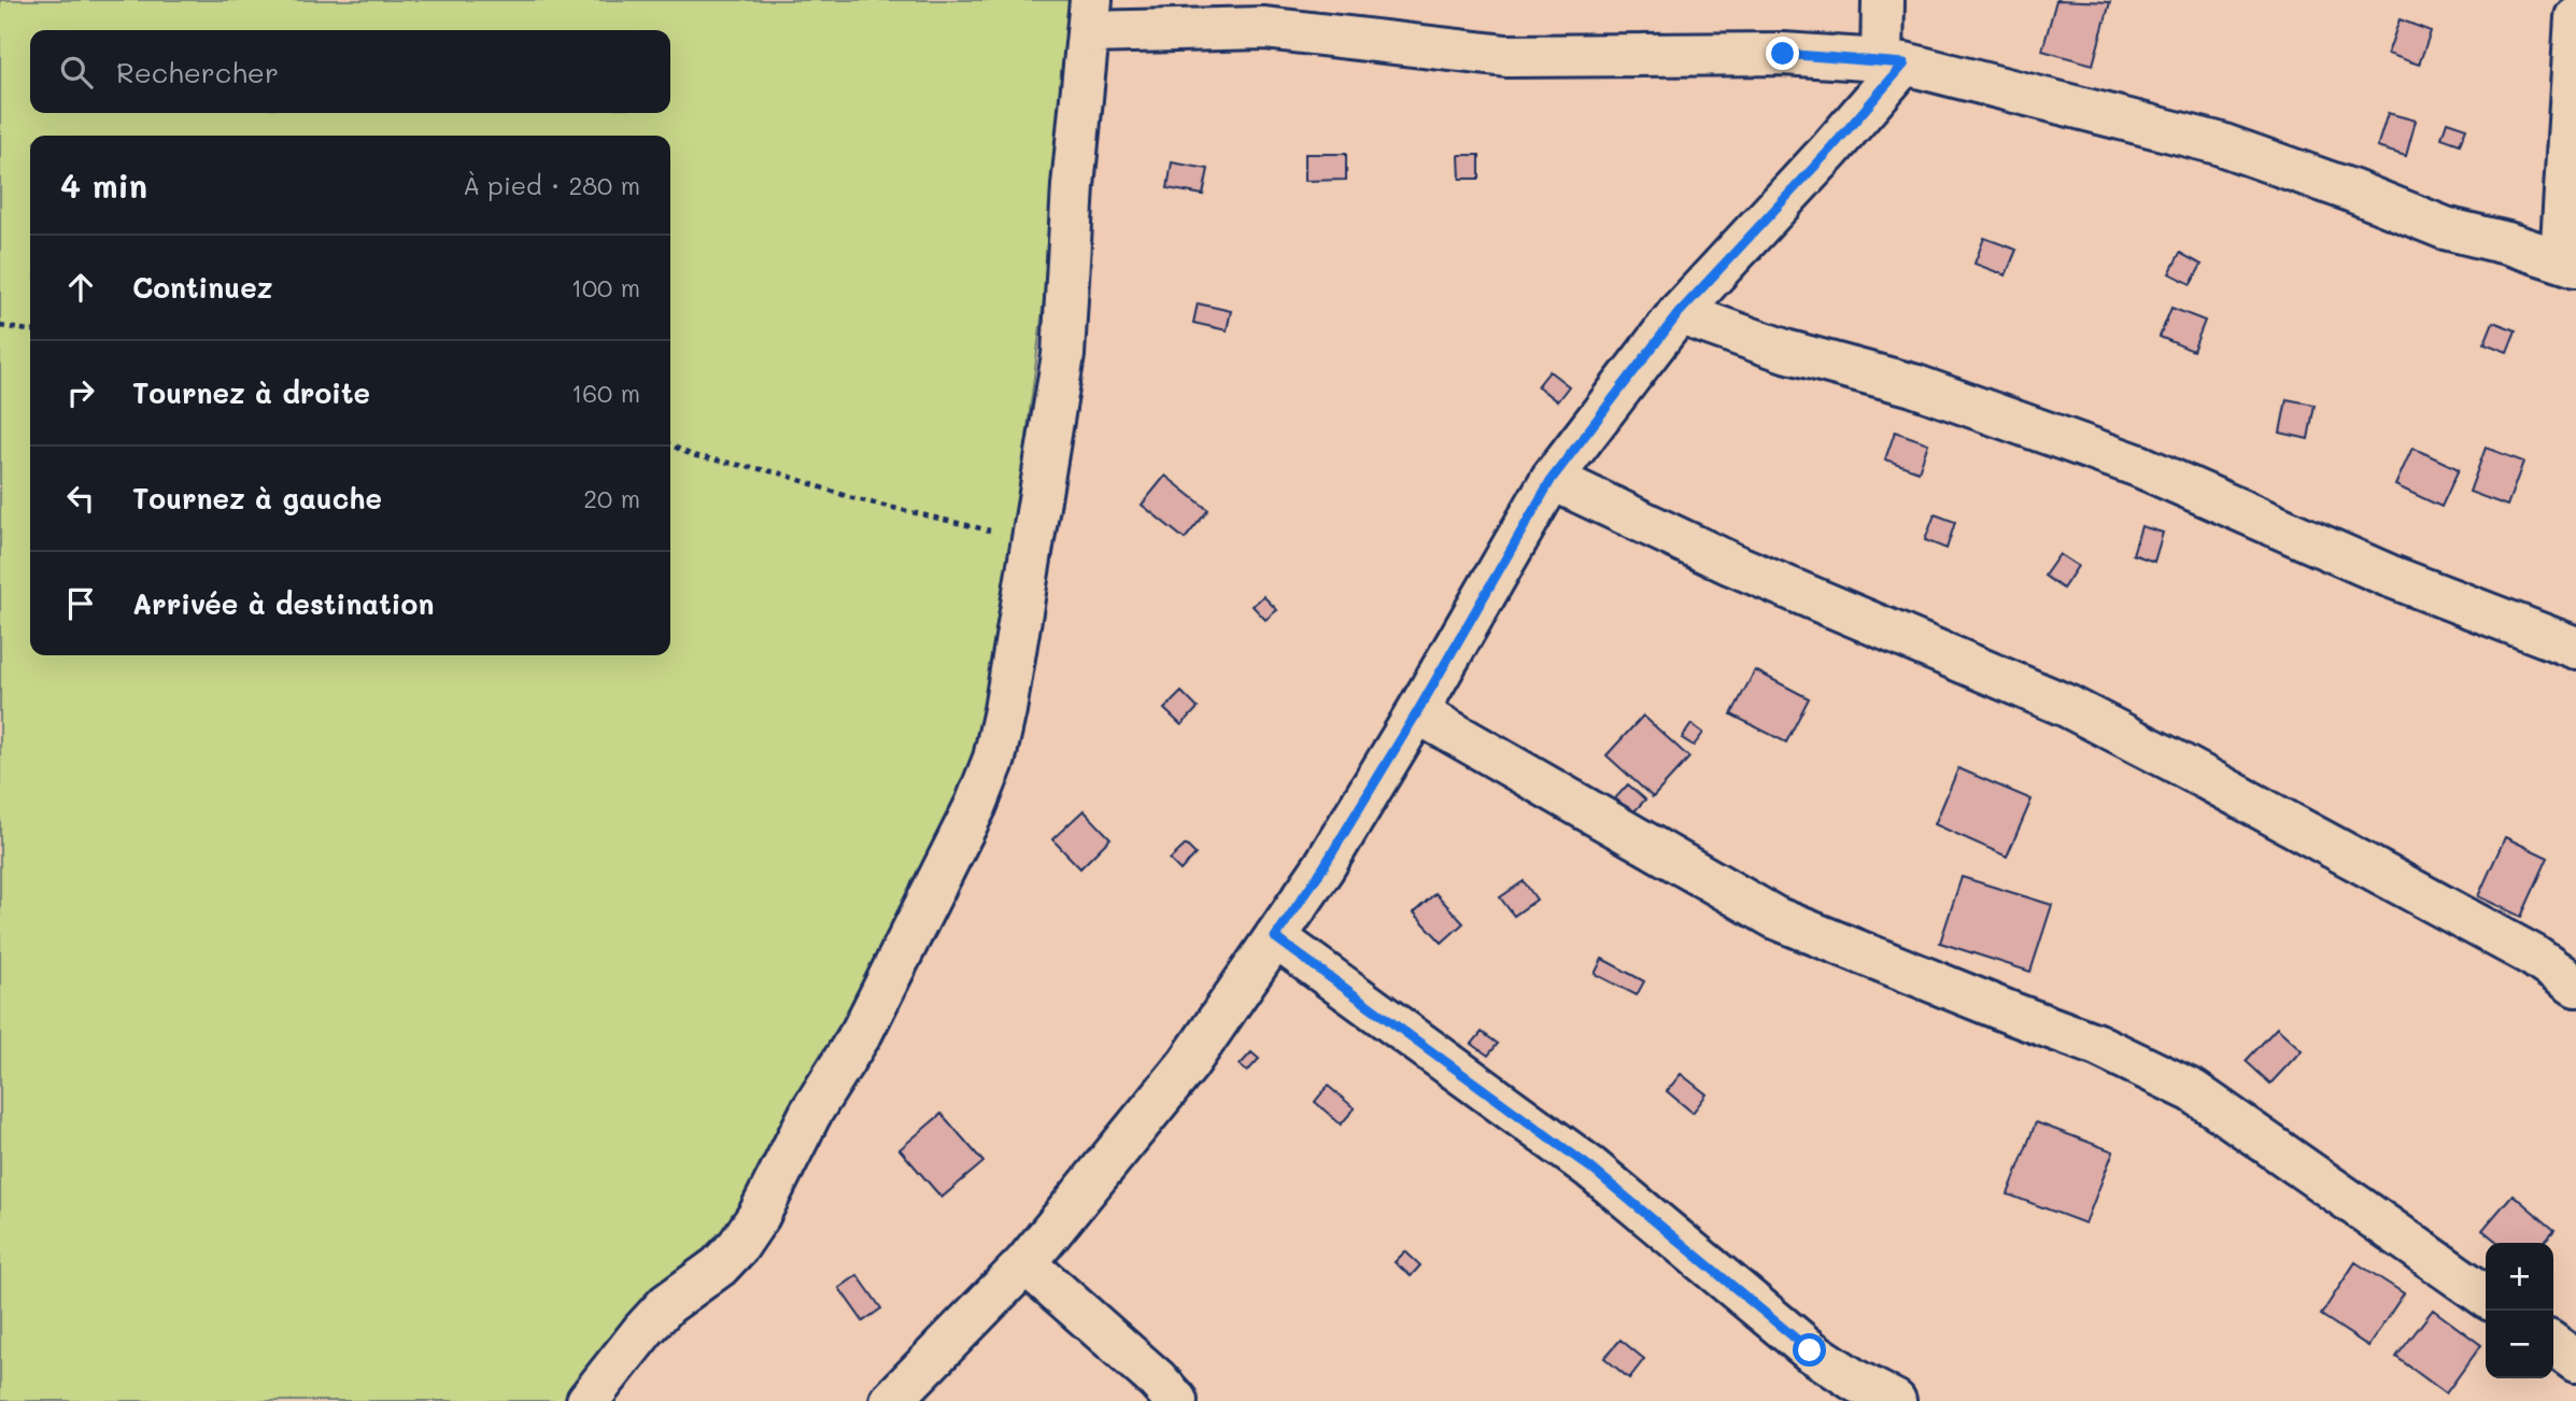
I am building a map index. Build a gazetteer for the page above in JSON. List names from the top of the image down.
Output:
{
  "page": {
    "search": "Rechercher",
    "heading": ["4 min", "À pied · 280 m"],
    "list": [
      ["Continuez", "100 m"],
      ["Tournez à droite", "160 m"],
      ["Tournez à gauche", "20 m"],
      "Arrivée à destination"
    ],
    "map_buttons": ["+", "−"]
  }
}
